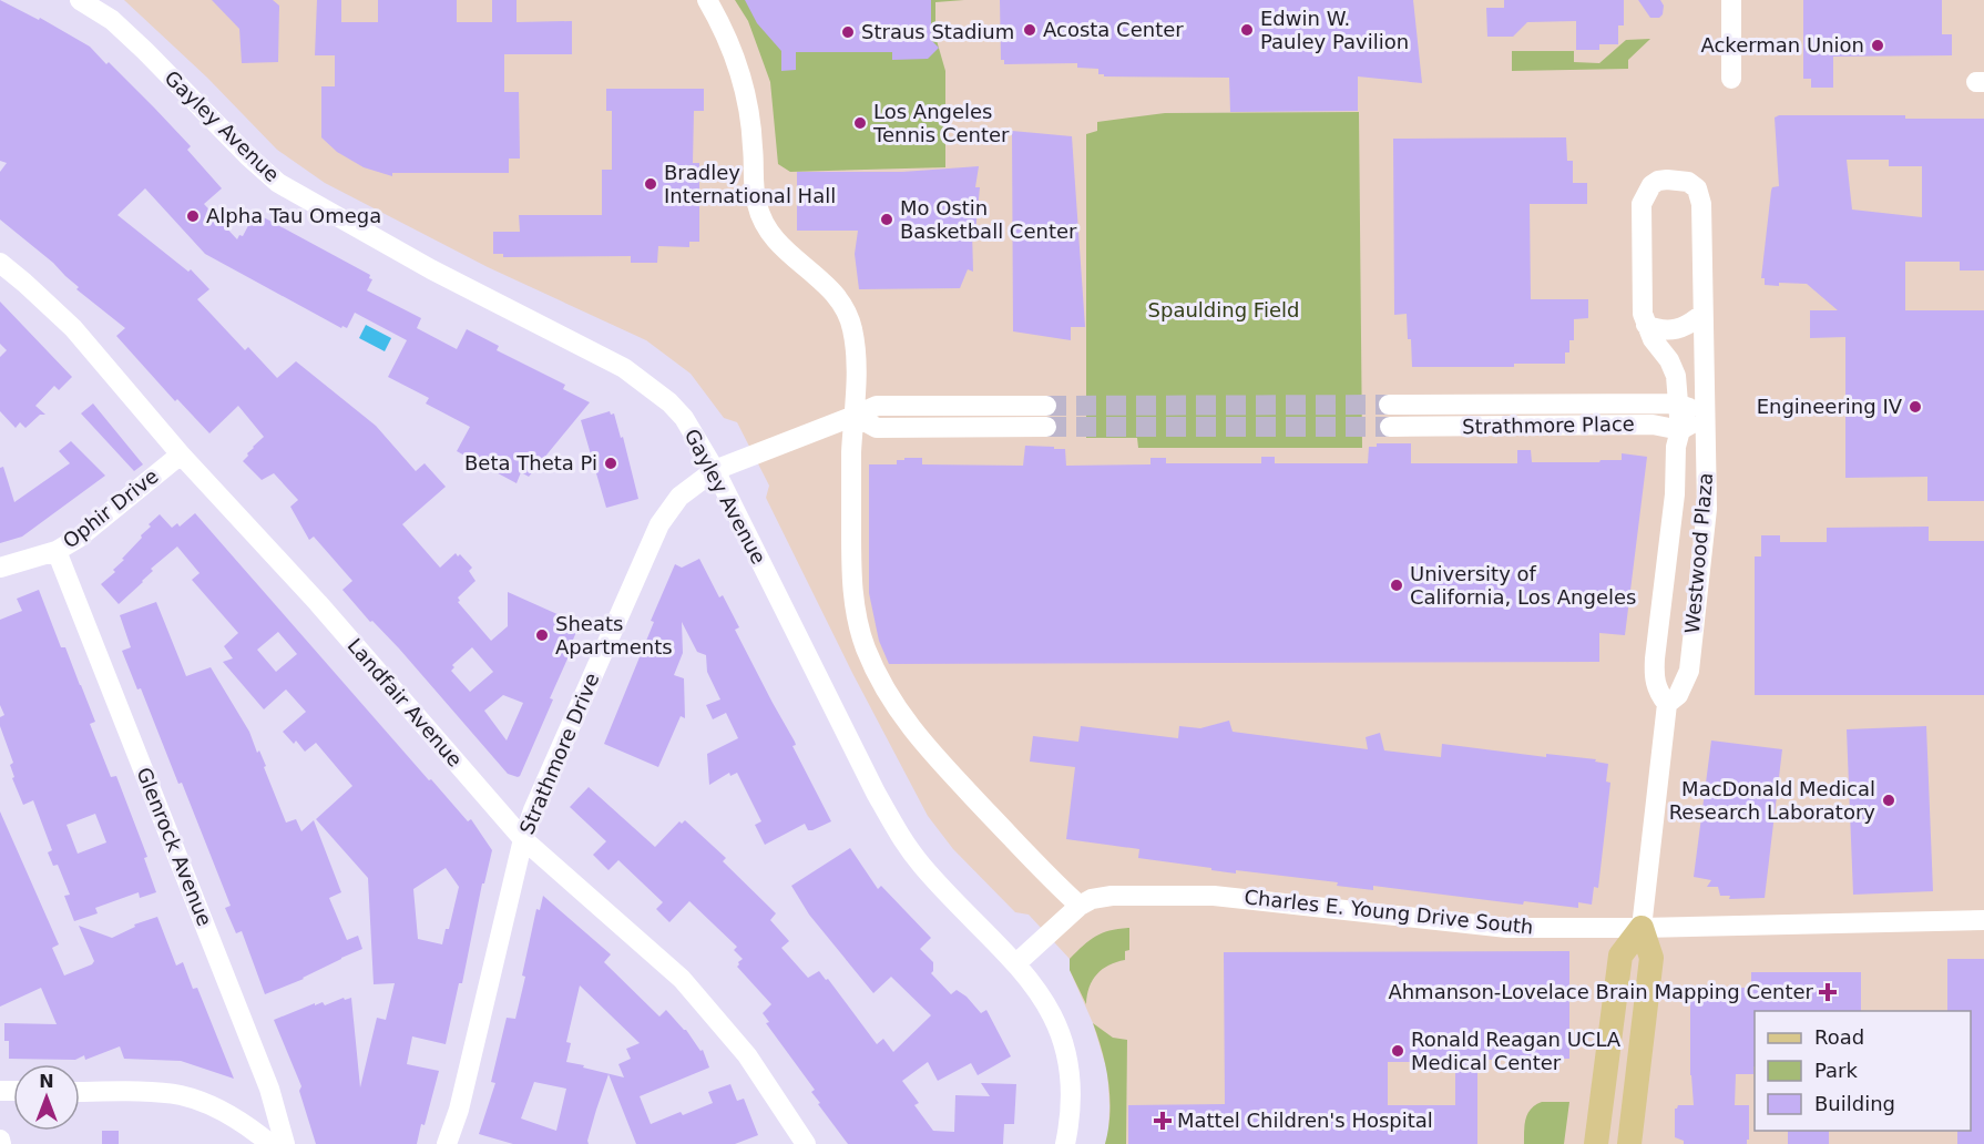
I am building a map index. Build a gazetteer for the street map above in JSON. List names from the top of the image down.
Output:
{
  "streets": {
    "main road": ["Westwood Plaza"],
    "street": [
      "Gayley Avenue",
      "Strathmore Place",
      "Ophir Drive",
      "Landfair Avenue",
      "Strathmore Drive",
      "Glenrock Avenue",
      "Charles E. Young Drive South"
    ]
  },
  "crossings": [
    ["Gayley Avenue", "Strathmore Drive"],
    ["Gayley Avenue", "Charles E. Young Drive South"],
    ["Strathmore Place", "Westwood Plaza"],
    ["Ophir Drive", "Landfair Avenue"],
    ["Ophir Drive", "Glenrock Avenue"],
    ["Westwood Plaza", "Charles E. Young Drive South"],
    ["Landfair Avenue", "Strathmore Drive"]
  ],
  "parks": ["Spaulding Field"],
  "places": {
    "other": [
      "Acosta Center",
      "Edwin W. Pauley Pavilion",
      "Straus Stadium",
      "Ackerman Union",
      "Los Angeles Tennis Center",
      "Bradley International Hall",
      "Alpha Tau Omega",
      "Mo Ostin Basketball Center",
      "Engineering IV",
      "Beta Theta Pi",
      "University of California, Los Angeles",
      "Sheats Apartments",
      "MacDonald Medical Research Laboratory",
      "Ronald Reagan UCLA Medical Center"
    ],
    "health": ["Ahmanson-Lovelace Brain Mapping Center", "Mattel Children's Hospital"]
  },
  "legend": ["Road", "Park", "Building"],
  "north": "top"
}
